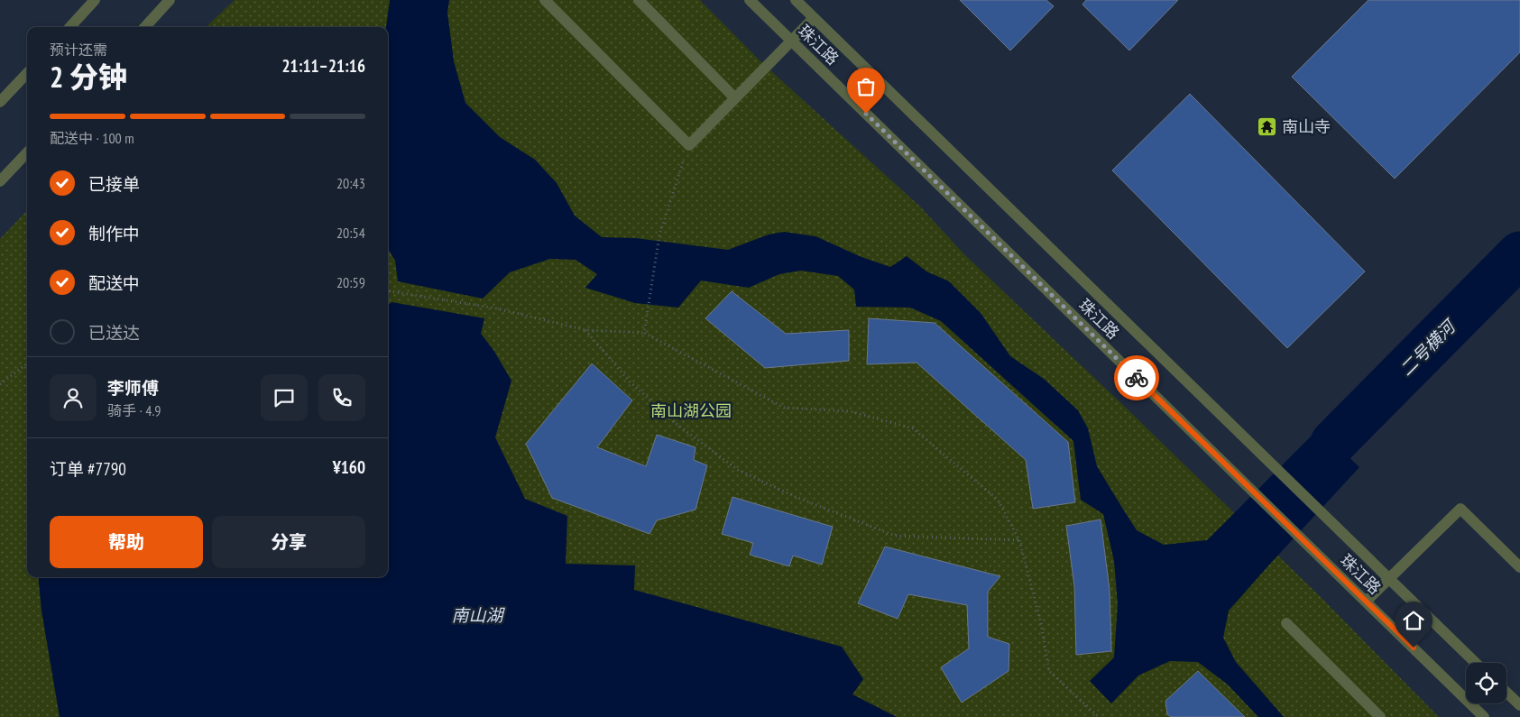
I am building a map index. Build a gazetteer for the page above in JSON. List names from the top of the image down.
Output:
{
  "streets": {
    "street": ["珠江路"]
  },
  "water": ["二号横河", "南山湖"],
  "parks": ["南山湖公园"],
  "places": {
    "temple": ["南山寺"]
  },
  "page": {
    "heading": ["2 分钟", "预计还需", "21:11–21:16"],
    "panel": [
      "李师傅",
      "骑手 · 4.9",
      "订单 #7790",
      "¥160"
    ],
    "bar": "配送中 · 100 m",
    "list": [
      ["已接单", "20:43"],
      ["制作中", "20:54"],
      ["配送中", "20:59"],
      "已送达"
    ],
    "buttons": ["帮助", "分享"]
  }
}
